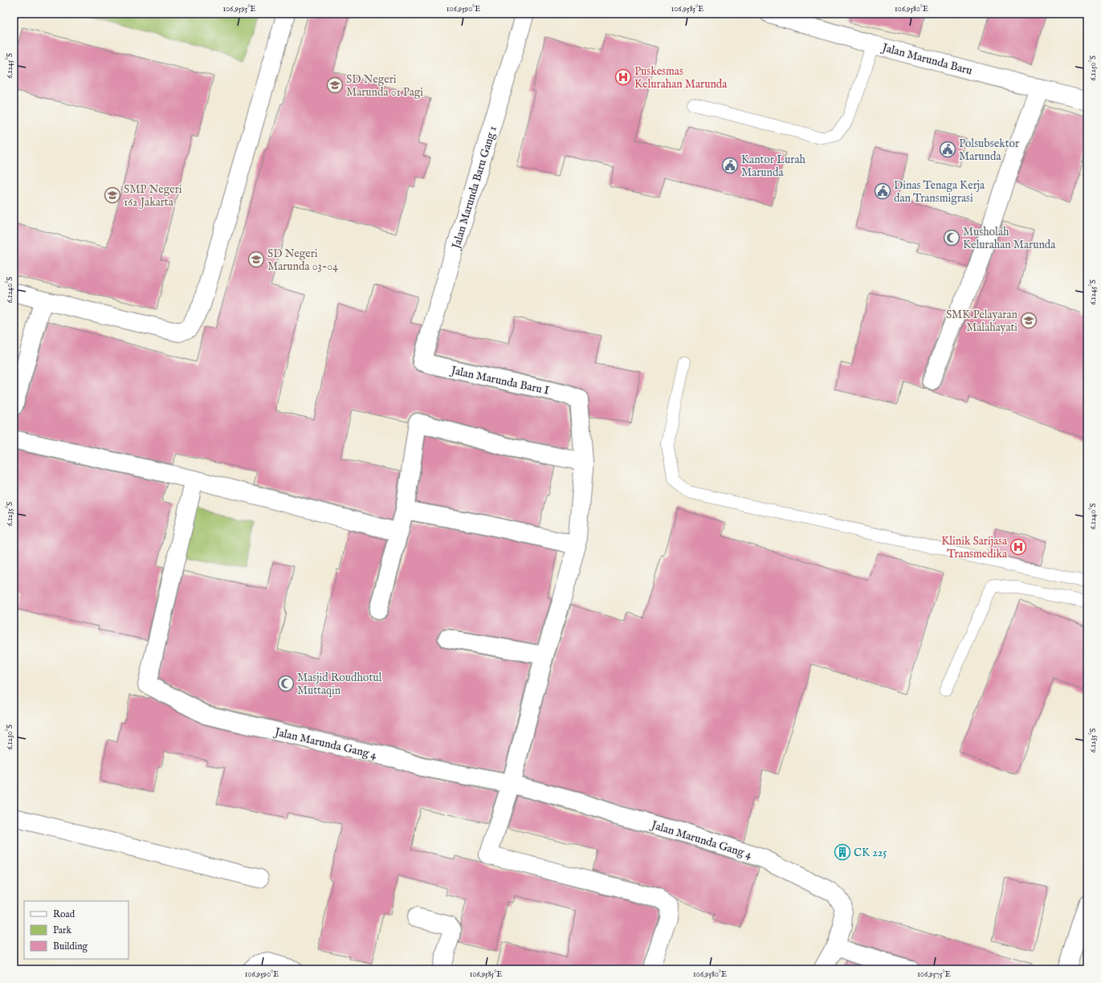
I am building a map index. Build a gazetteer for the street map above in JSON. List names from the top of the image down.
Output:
{
  "streets": {
    "street": [
      "Jalan Marunda Baru",
      "Jalan Marunda Baru Gang 1",
      "Jalan Marunda Baru I",
      "Jalan Marunda Gang 4"
    ]
  },
  "crossings": [
    ["Jalan Marunda Baru Gang 1", "Jalan Marunda Baru I"]
  ],
  "places": {
    "hospital": ["Puskesmas Kelurahan Marunda", "Klinik Sarijasa Transmedika"],
    "school or university": [
      "SD Negeri Marunda 01 Pagi",
      "SMP Negeri 162 Jakarta",
      "SD Negeri Marunda 03-04",
      "SMK Pelayaran Malahayati"
    ],
    "public building": ["Polsubsektor Marunda", "Kantor Lurah Marunda", "Dinas Tenaga Kerja dan Transmigrasi"],
    "mosque": ["Musholah Kelurahan Marunda", "Masjid Roudhotul Muttaqin"],
    "building": ["CK 225"]
  },
  "legend": ["Road", "Park", "Building"],
  "coordinates": [
    "106.9595°E",
    "106.9590°E",
    "106.9585°E",
    "106.9580°E",
    "6.1245°S",
    "6.1250°S",
    "6.1240°S",
    "6.1235°S",
    "6.1230°S",
    "106.9575°E"
  ]
}
